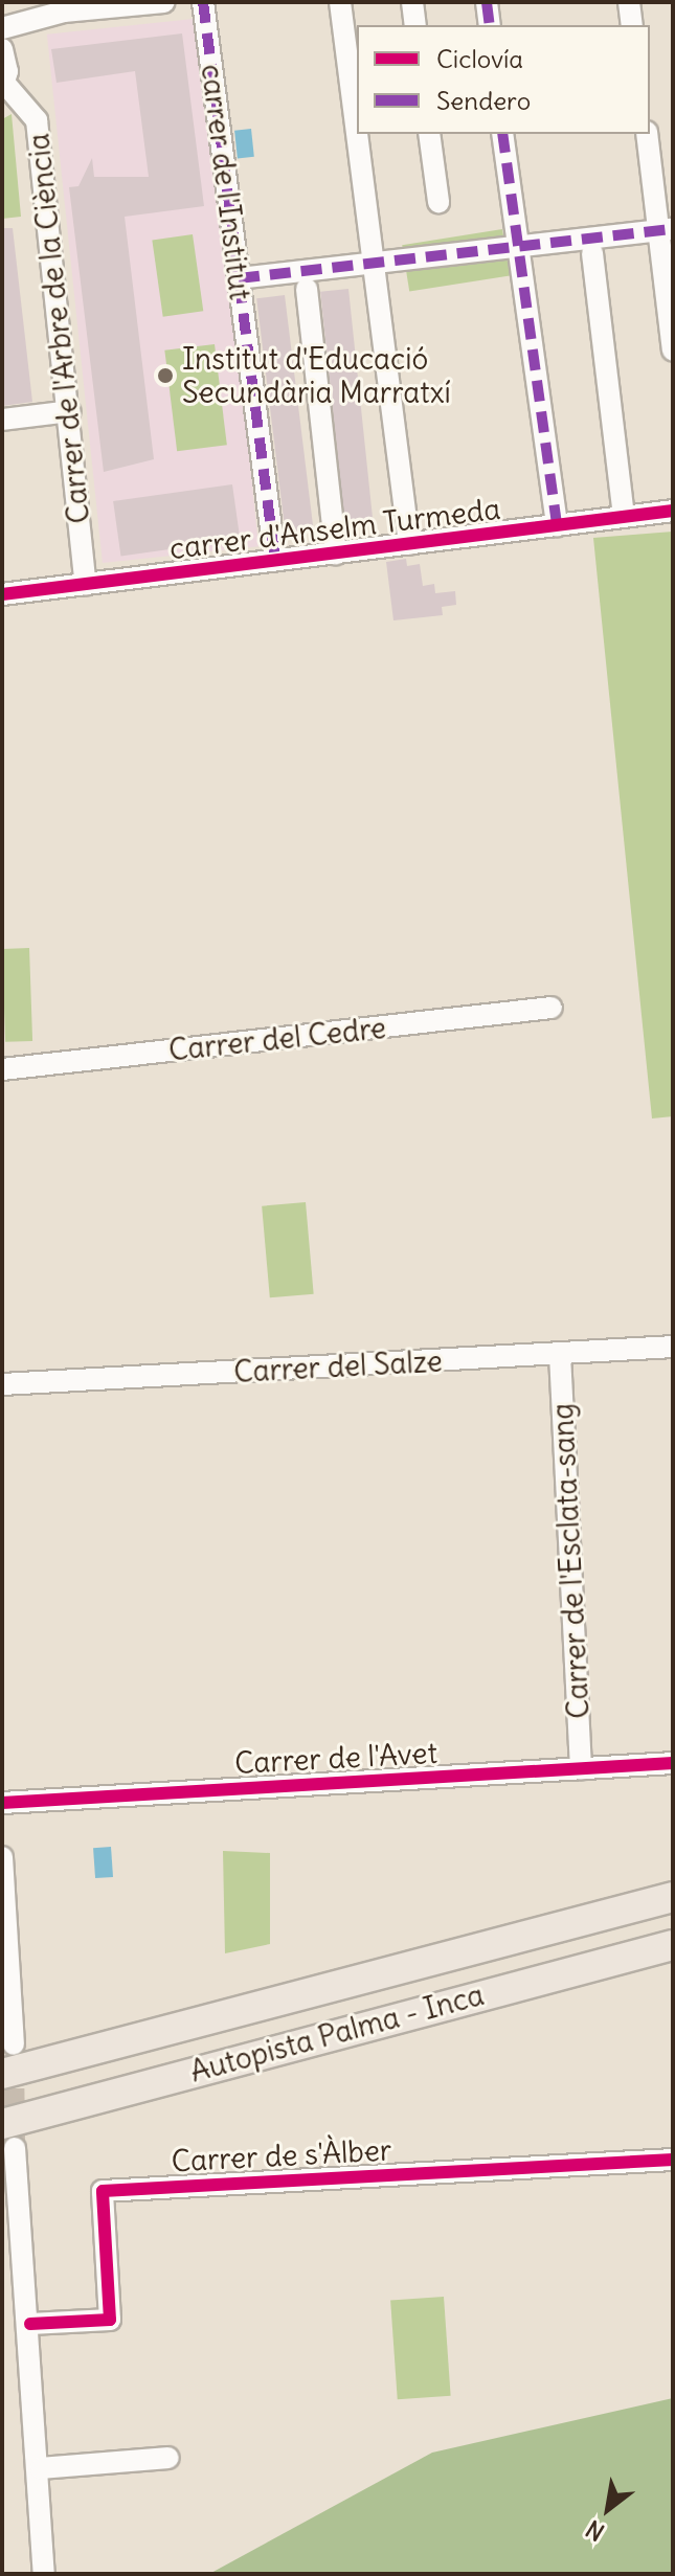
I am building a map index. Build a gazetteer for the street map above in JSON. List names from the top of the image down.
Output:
{
  "streets": {
    "highway": ["Autopista Palma - Inca"],
    "street": [
      "carrer de l'Institut",
      "Carrer de l'Arbre de la Ciència",
      "carrer d'Anselm Turmeda",
      "Carrer del Cedre",
      "Carrer del Salze",
      "Carrer de l'Esclata-sang",
      "Carrer de l'Avet",
      "Carrer de s'Àlber"
    ]
  },
  "crossings": [
    ["carrer de l'Institut", "carrer d'Anselm Turmeda"],
    ["Carrer de l'Arbre de la Ciència", "carrer d'Anselm Turmeda"],
    ["Carrer del Salze", "Carrer de l'Esclata-sang"],
    ["Carrer de l'Esclata-sang", "Carrer de l'Avet"]
  ],
  "places": ["Institut d'Educació Secundària Marratxí"],
  "legend": ["Ciclovía", "Sendero"],
  "north": "bottom left"
}
